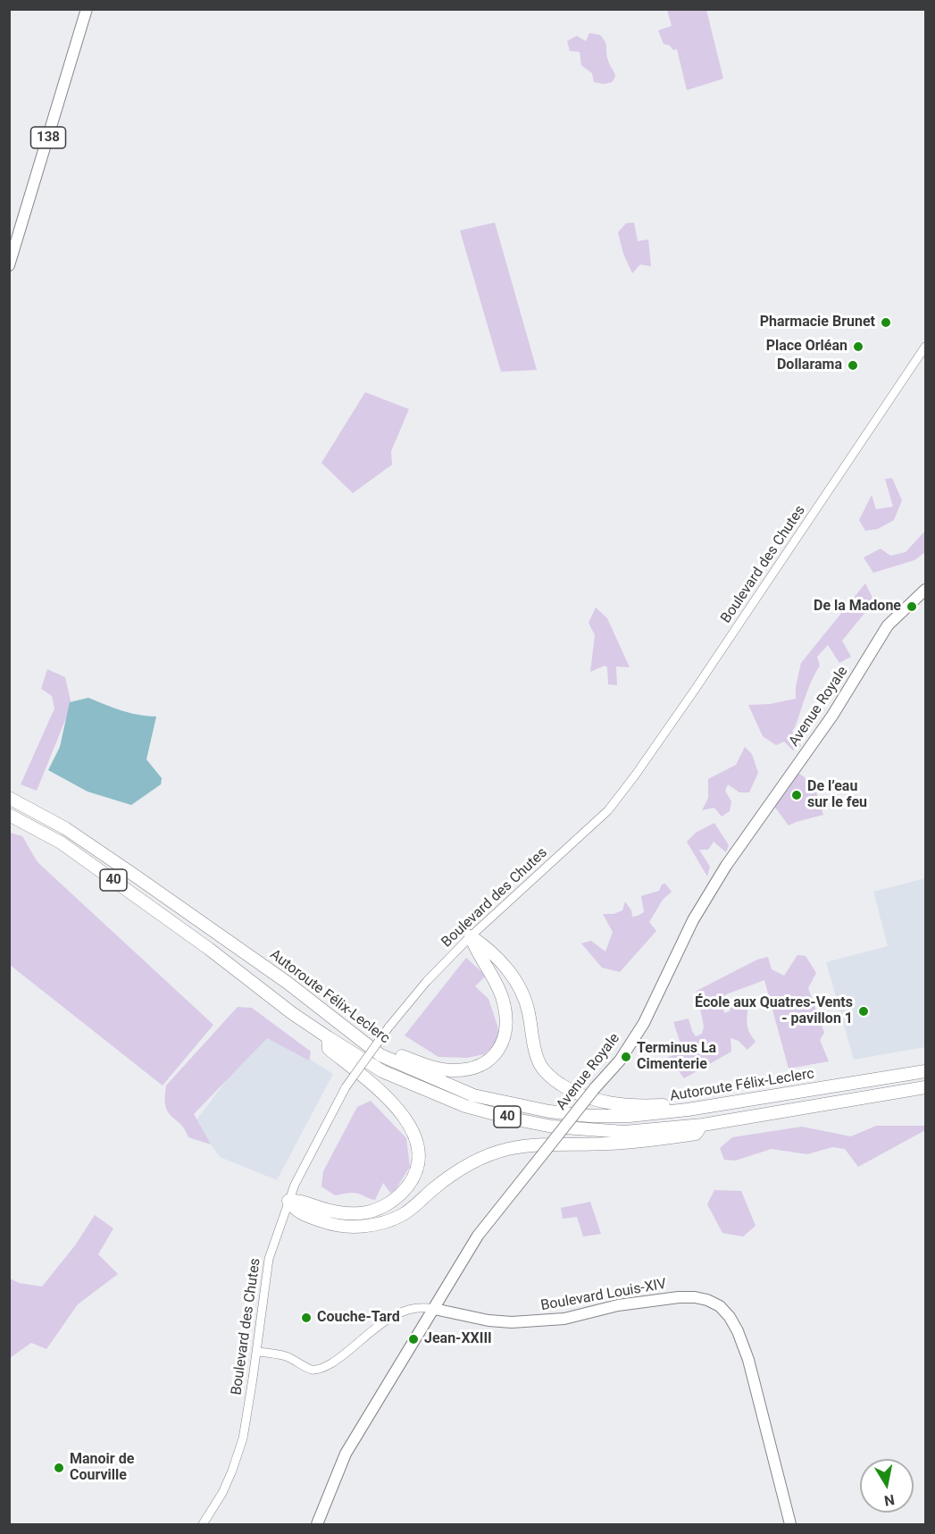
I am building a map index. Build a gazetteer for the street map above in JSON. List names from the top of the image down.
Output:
{
  "streets": {
    "highway": ["40", "Autoroute Félix-Leclerc"],
    "main road": ["138", "Avenue Royale", "Boulevard Louis-XIV"],
    "street": ["Boulevard des Chutes"]
  },
  "crossings": [
    ["Boulevard des Chutes", "Boulevard Louis-XIV"],
    ["Avenue Royale", "Boulevard Louis-XIV"]
  ],
  "places": [
    "Pharmacie Brunet",
    "Place Orléan",
    "Dollarama",
    "De la Madone",
    "De l’eau sur le feu",
    "École aux Quatres-Vents - pavillon 1",
    "Terminus La Cimenterie",
    "Couche-Tard",
    "Jean-XXIII",
    "Manoir de Courville"
  ],
  "north": "bottom"
}
